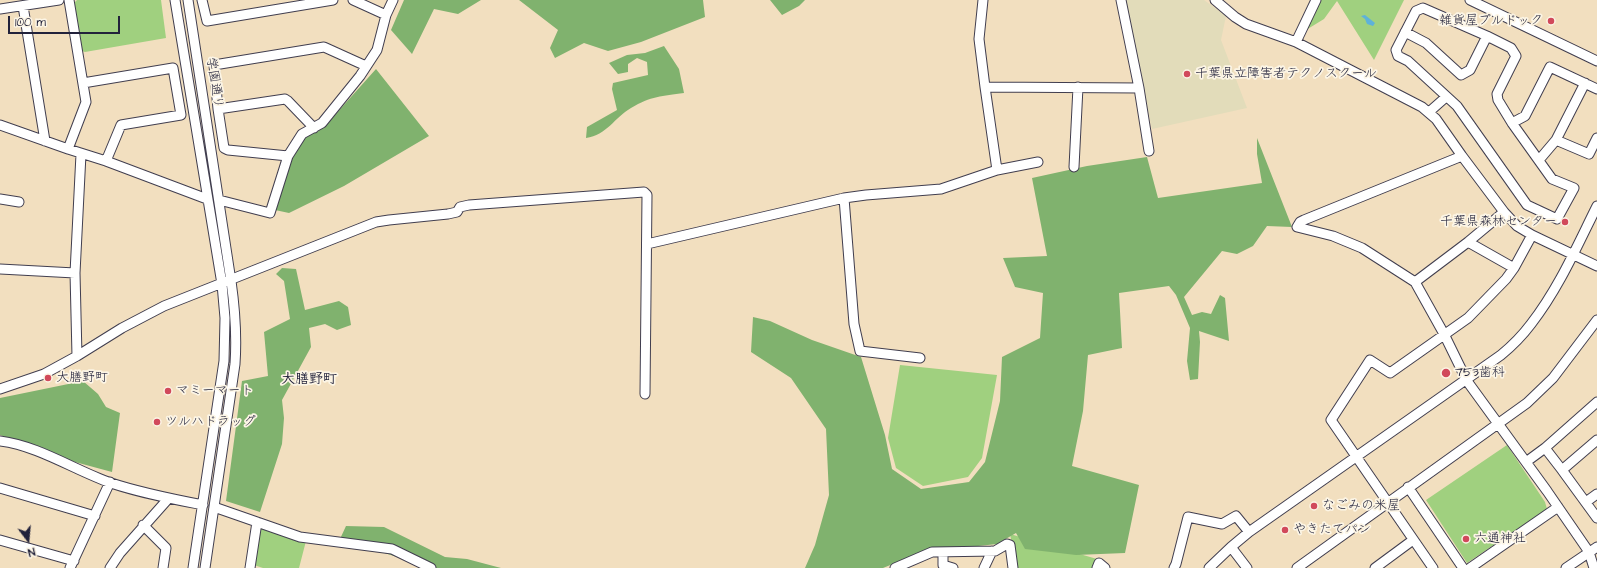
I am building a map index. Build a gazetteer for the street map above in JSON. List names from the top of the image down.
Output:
{
  "streets": {
    "street": ["学園通り"]
  },
  "districts": ["大膳野町"],
  "places": [
    "雑貨屋ブルドック",
    "千葉県立障害者テクノスクール",
    "千葉県森林センター",
    "753歯科",
    "大膳野町",
    "マミーマート",
    "ツルハドラッグ",
    "なごみの米屋",
    "やきたてパン",
    "六通神社"
  ],
  "scale_bar": "100 m",
  "north": "bottom"
}
